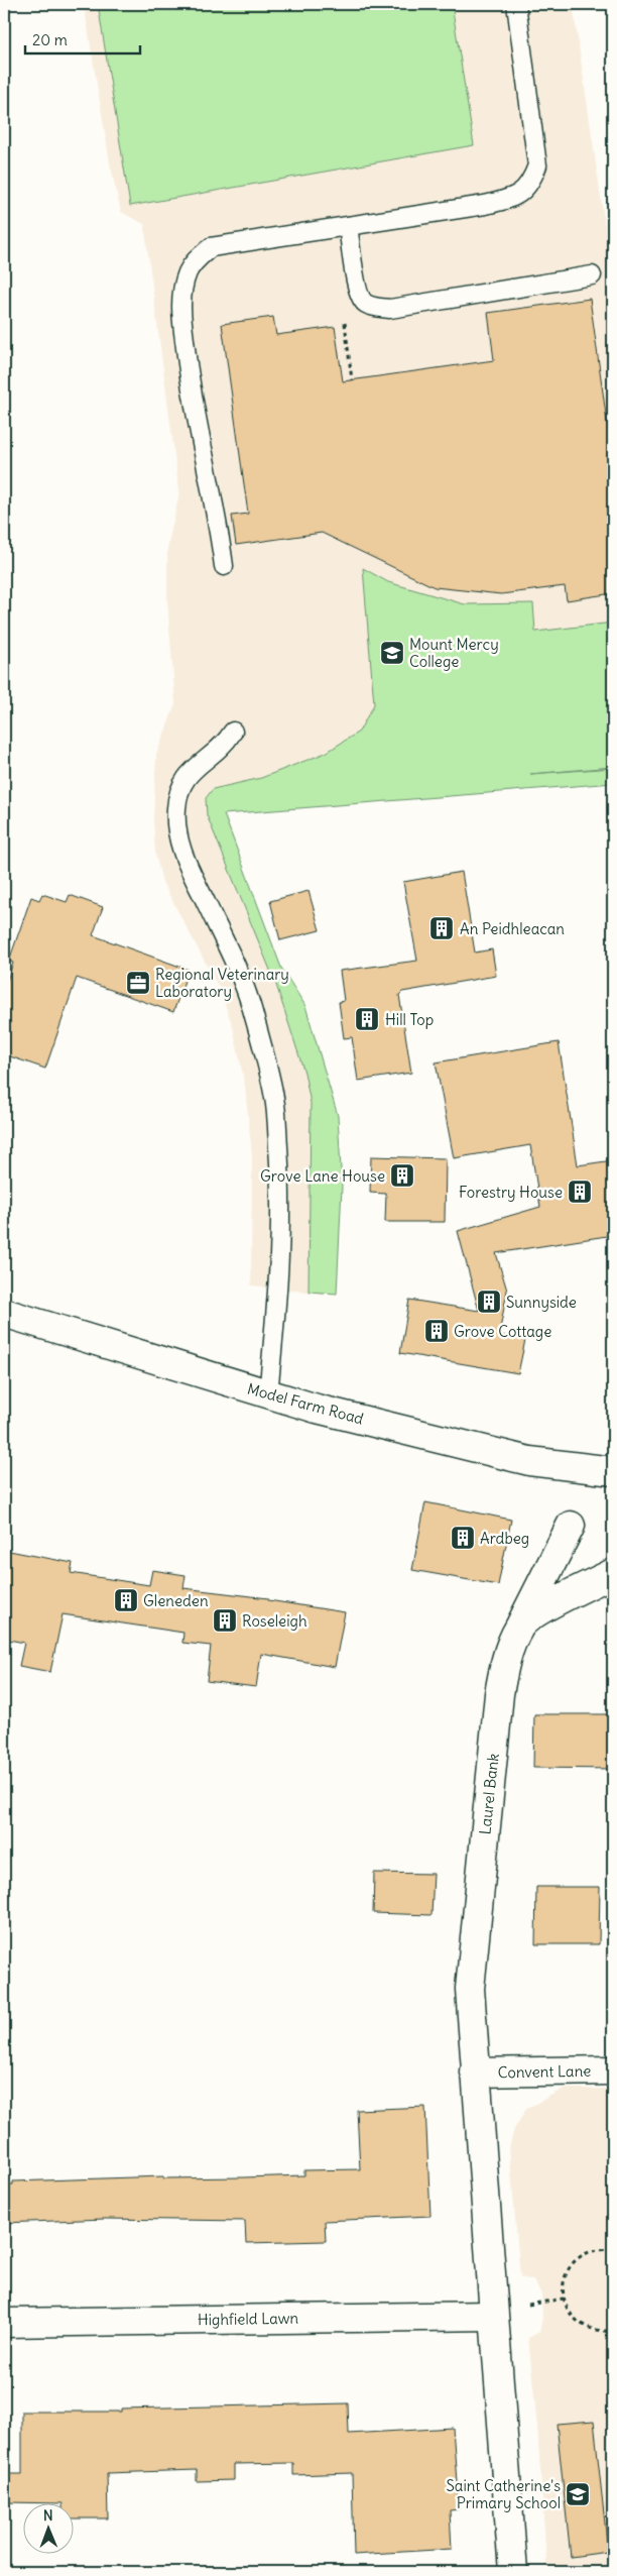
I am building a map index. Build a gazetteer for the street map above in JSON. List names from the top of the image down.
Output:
{
  "streets": {
    "street": [
      "Model Farm Road",
      "Laurel Bank",
      "Convent Lane",
      "Highfield Lawn"
    ]
  },
  "crossings": [
    ["Laurel Bank", "Convent Lane"]
  ],
  "places": {
    "school or university": ["Mount Mercy College", "Saint Catherine's Primary School"],
    "building": [
      "An Peidhleacan",
      "Hill Top",
      "Grove Lane House",
      "Forestry House",
      "Sunnyside",
      "Grove Cottage",
      "Ardbeg",
      "Gleneden",
      "Roseleigh"
    ],
    "office": ["Regional Veterinary Laboratory"]
  },
  "scale_bar": "20 m",
  "north": "top"
}
